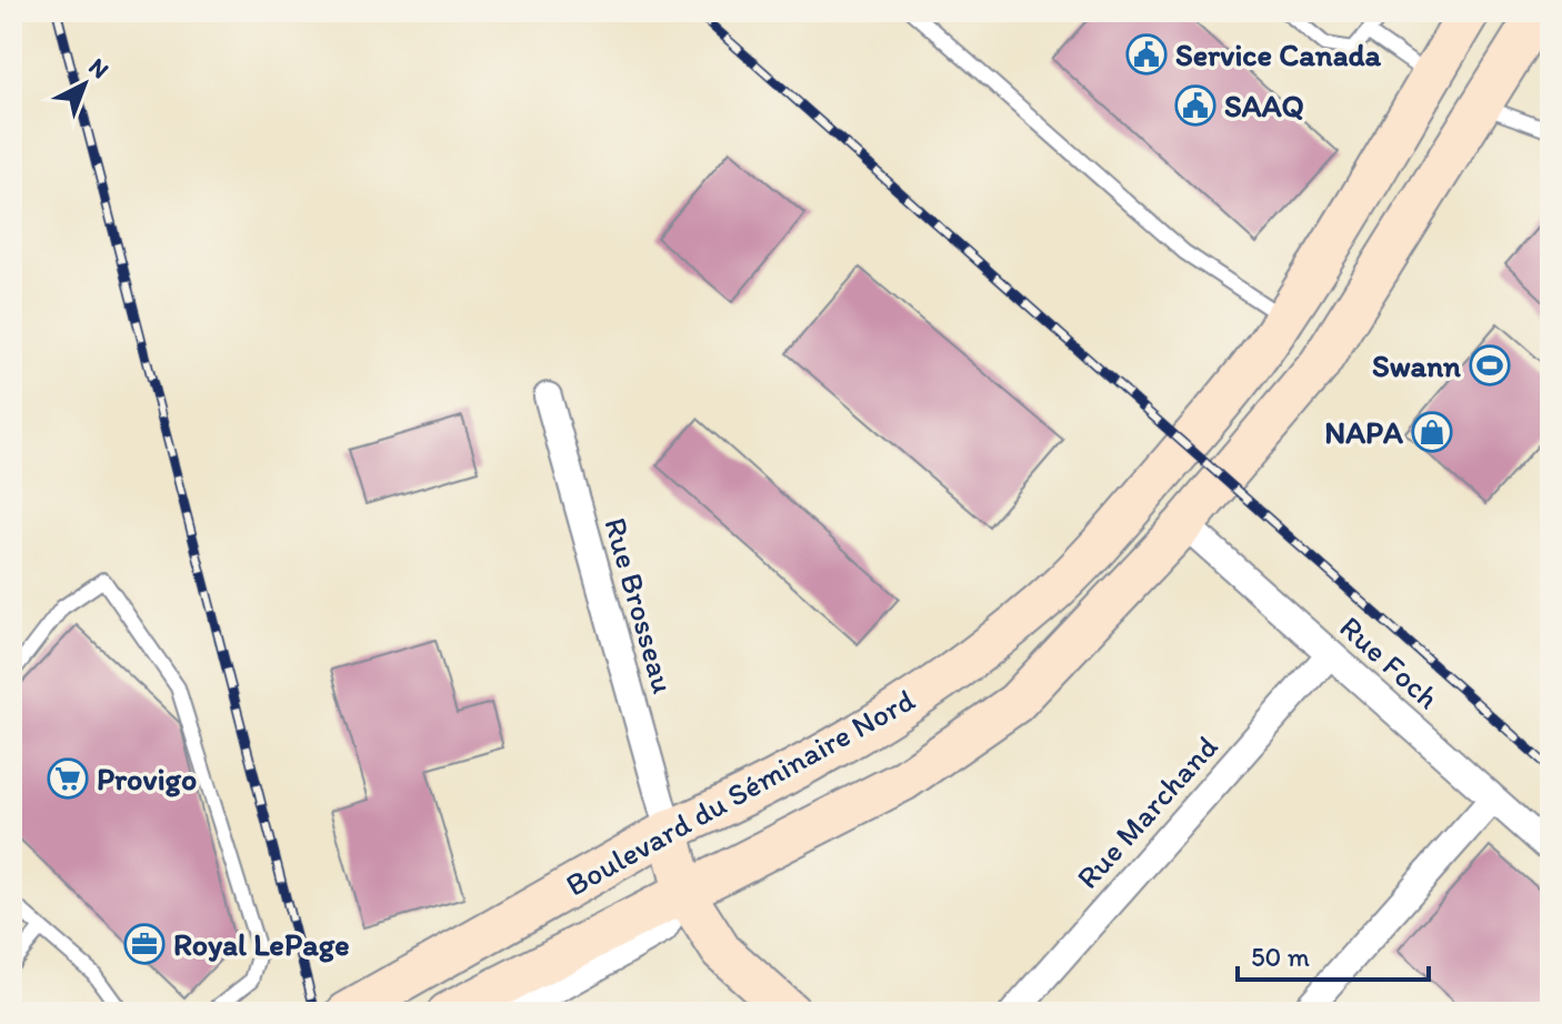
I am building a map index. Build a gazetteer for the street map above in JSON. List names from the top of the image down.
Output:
{
  "streets": {
    "main road": ["Boulevard du Séminaire Nord"],
    "street": ["Rue Brosseau", "Rue Foch", "Rue Marchand"]
  },
  "crossings": [
    ["Rue Brosseau", "Boulevard du Séminaire Nord"],
    ["Rue Foch", "Boulevard du Séminaire Nord"],
    ["Rue Foch", "Rue Marchand"]
  ],
  "places": {
    "public building": ["Service Canada", "SAAQ"],
    "sports": ["Swann"],
    "shop": ["NAPA"],
    "supermarket": ["Provigo"],
    "office": ["Royal LePage"]
  },
  "scale_bar": "50 m",
  "north": "top right"
}
